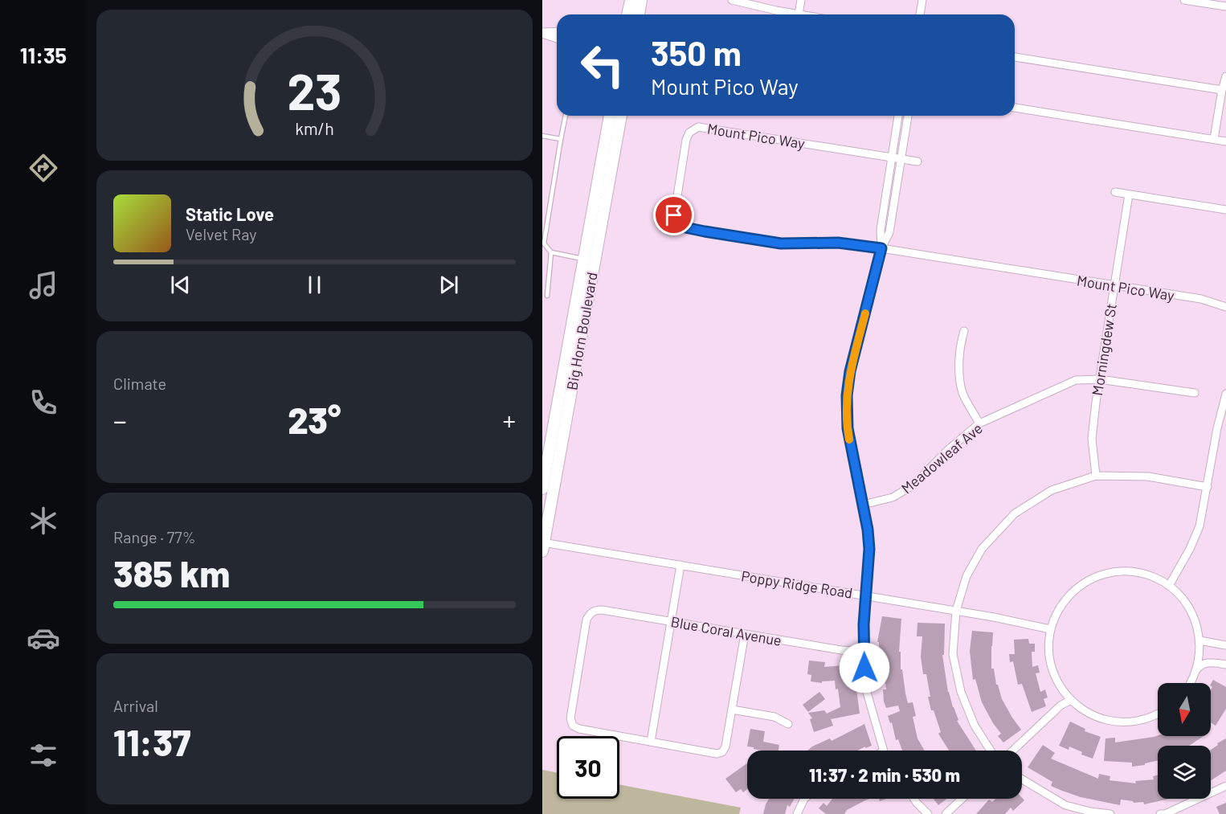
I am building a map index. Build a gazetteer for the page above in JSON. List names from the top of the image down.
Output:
{
  "streets": {
    "main road": ["Big Horn Boulevard"],
    "street": [
      "Mount Pico Way",
      "Morningdew St",
      "Meadowleaf Ave",
      "Poppy Ridge Road",
      "Blue Coral Avenue"
    ]
  },
  "crossings": [
    ["Mount Pico Way", "Morningdew St"],
    ["Big Horn Boulevard", "Poppy Ridge Road"],
    ["Morningdew St", "Meadowleaf Ave"]
  ],
  "north": "bottom",
  "page": {
    "tabs": "11:35",
    "turn": ["350 m", "Mount Pico Way"],
    "song": ["Static Love", "Velvet Ray"],
    "tile": [
      "Climate",
      ["Range · 77%", "385 km"],
      ["Arrival", "11:37"]
    ],
    "heat": ["−", "23°", "+"],
    "limit": "30",
    "trip": "11:37 · 2 min · 530 m",
    "gauge": ["23", "km/h"]
  }
}
